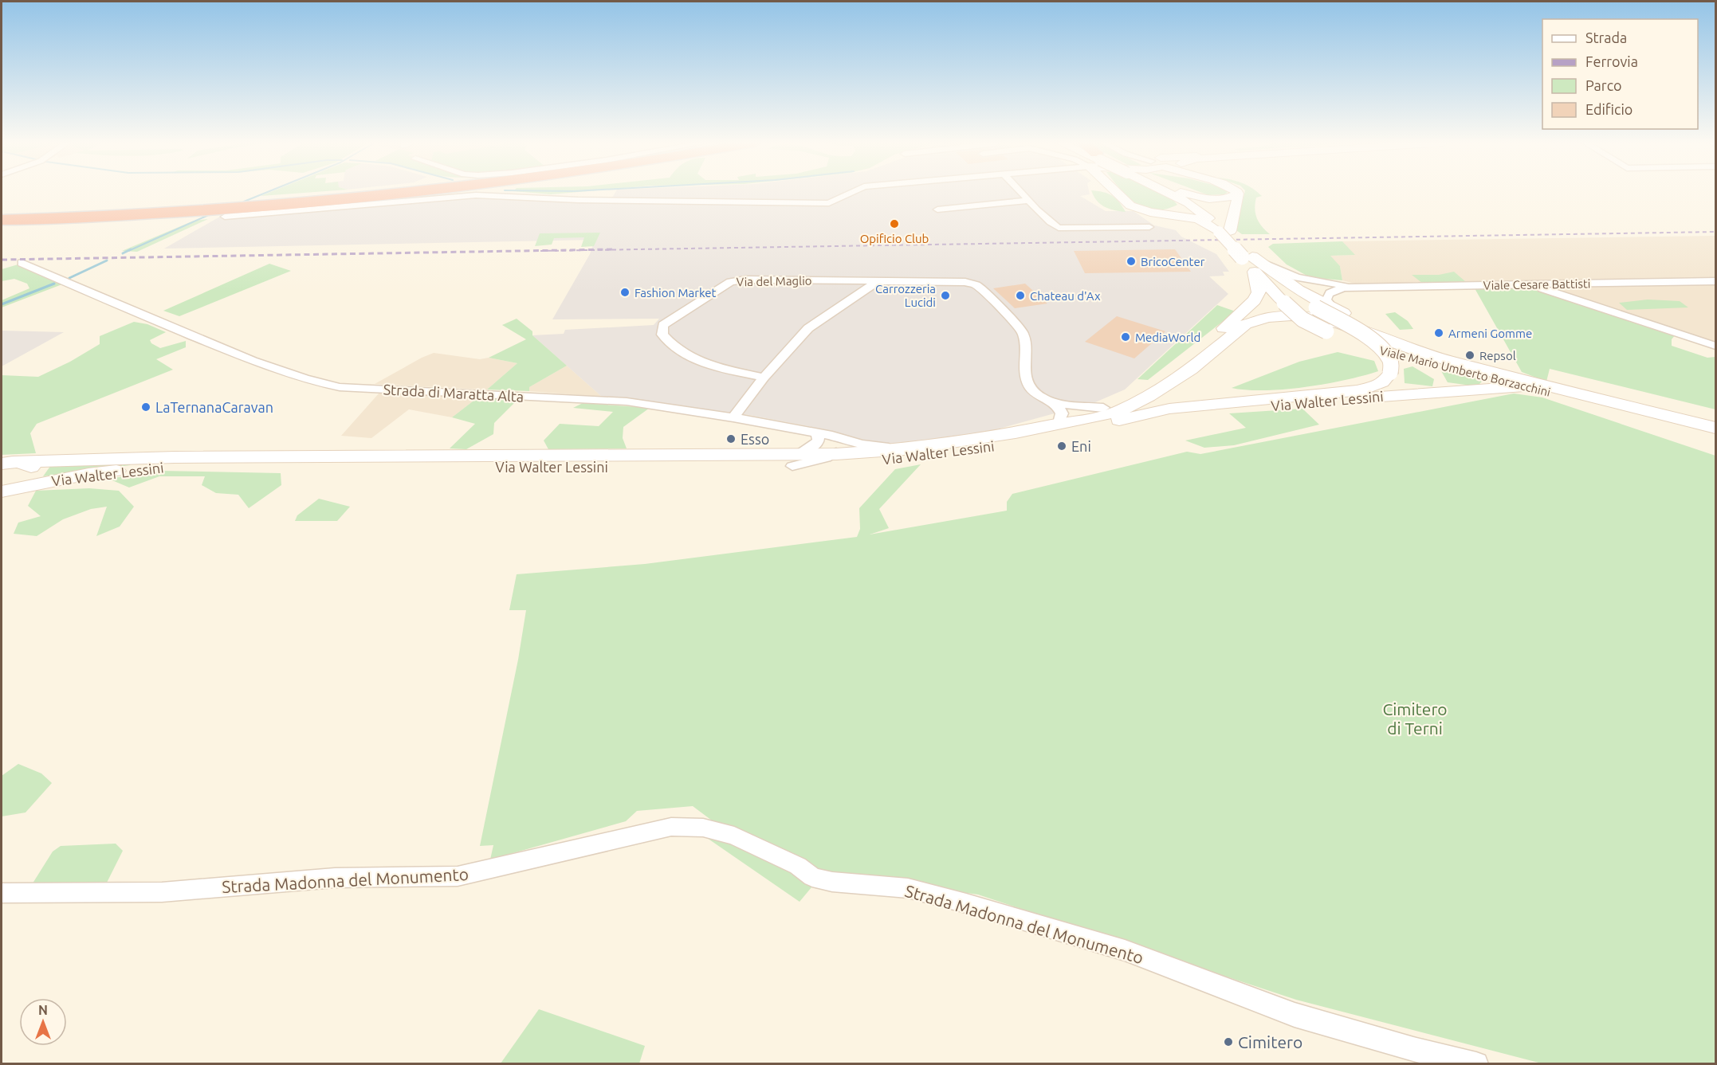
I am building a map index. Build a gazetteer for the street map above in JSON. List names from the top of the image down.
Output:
{
  "streets": {
    "main road": ["Viale Mario Umberto Borzacchini", "Via Walter Lessini"],
    "street": [
      "Via del Maglio",
      "Viale Cesare Battisti",
      "Strada di Maratta Alta",
      "Strada Madonna del Monumento"
    ]
  },
  "crossings": [
    ["Via del Maglio", "Via Walter Lessini"],
    ["Viale Cesare Battisti", "Viale Mario Umberto Borzacchini"],
    ["Viale Cesare Battisti", "Via Walter Lessini"],
    ["Viale Mario Umberto Borzacchini", "Via Walter Lessini"],
    ["Strada di Maratta Alta", "Via Walter Lessini"]
  ],
  "parks": ["Cimitero di Terni"],
  "places": [
    "Opificio Club",
    "BricoCenter",
    "Fashion Market",
    "Carrozzeria Lucidi",
    "Chateau d'Ax",
    "Armeni Gomme",
    "MediaWorld",
    "Repsol",
    "LaTernanaCaravan",
    "Esso",
    "Eni",
    "Cimitero"
  ],
  "legend": [
    "Strada",
    "Ferrovia",
    "Parco",
    "Edificio"
  ],
  "north": "top"
}
